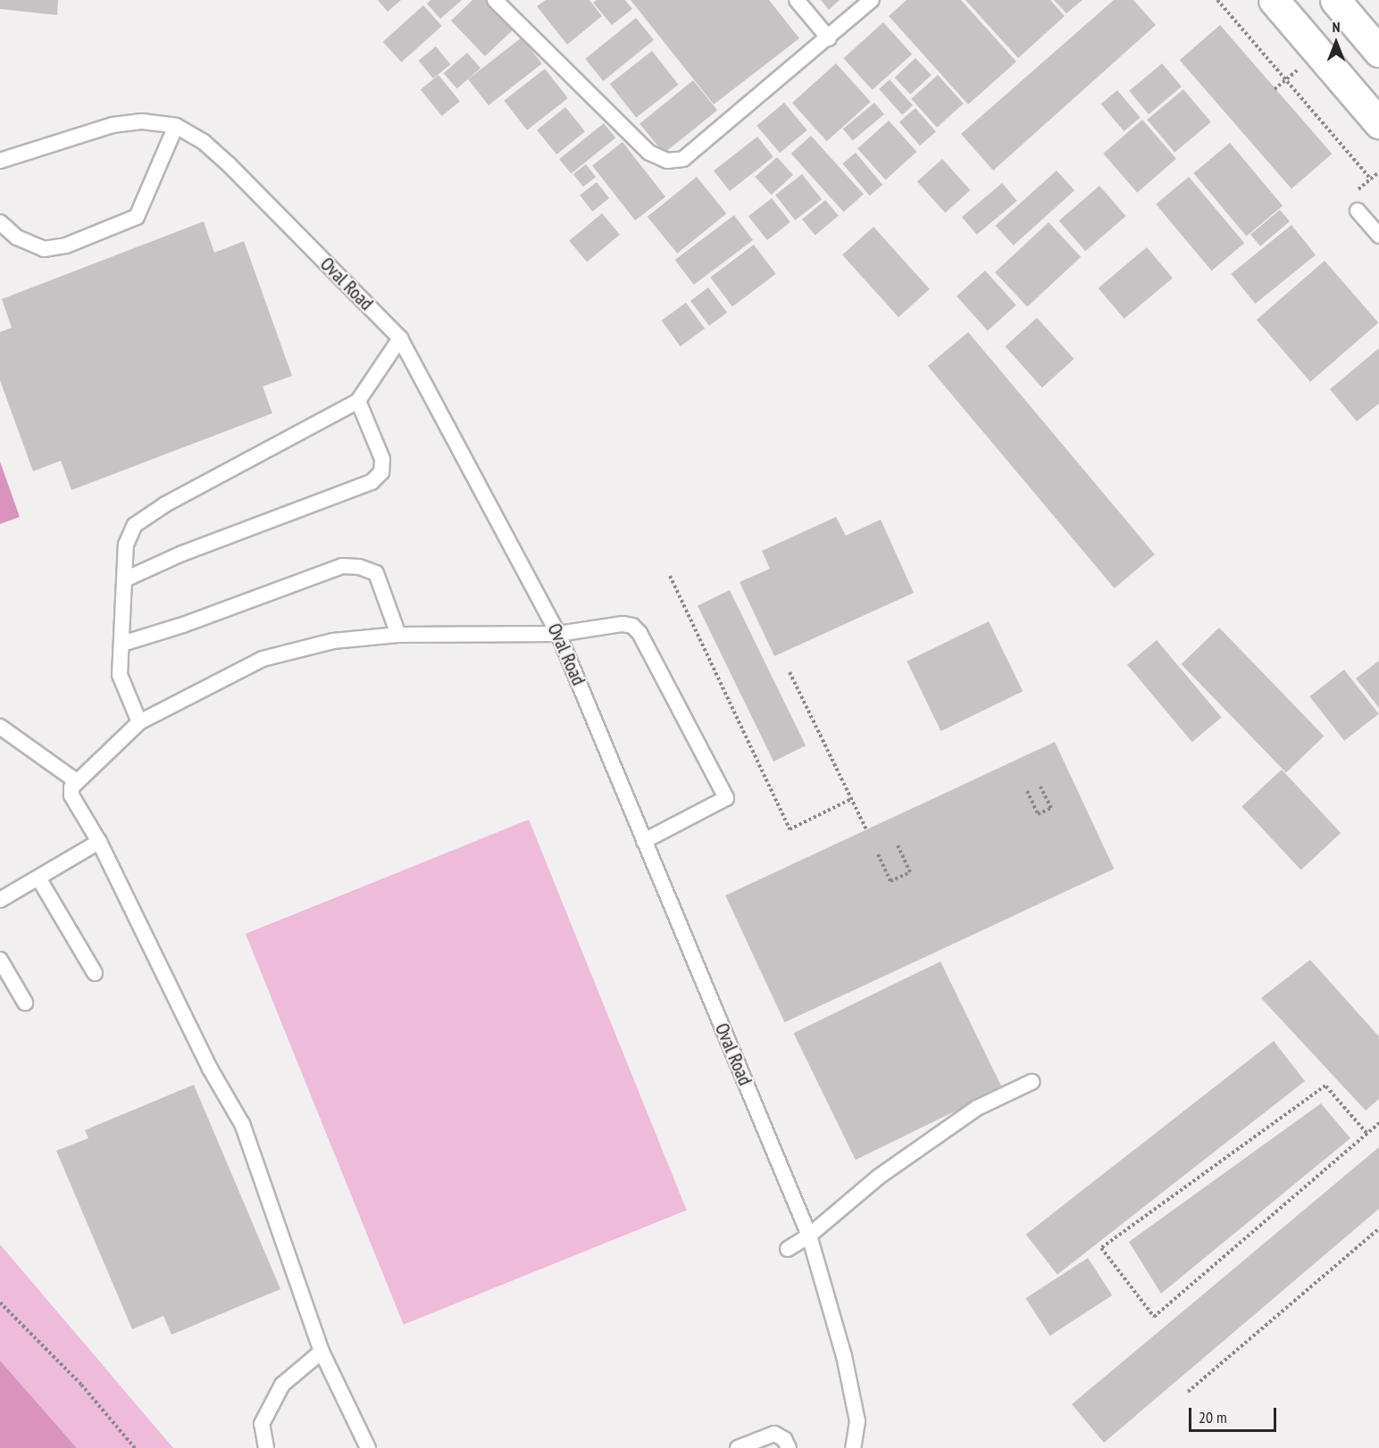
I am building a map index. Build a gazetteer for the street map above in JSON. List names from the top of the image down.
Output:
{
  "streets": {
    "lane": ["Oval Road"]
  },
  "scale_bar": "20 m",
  "north": "top"
}
